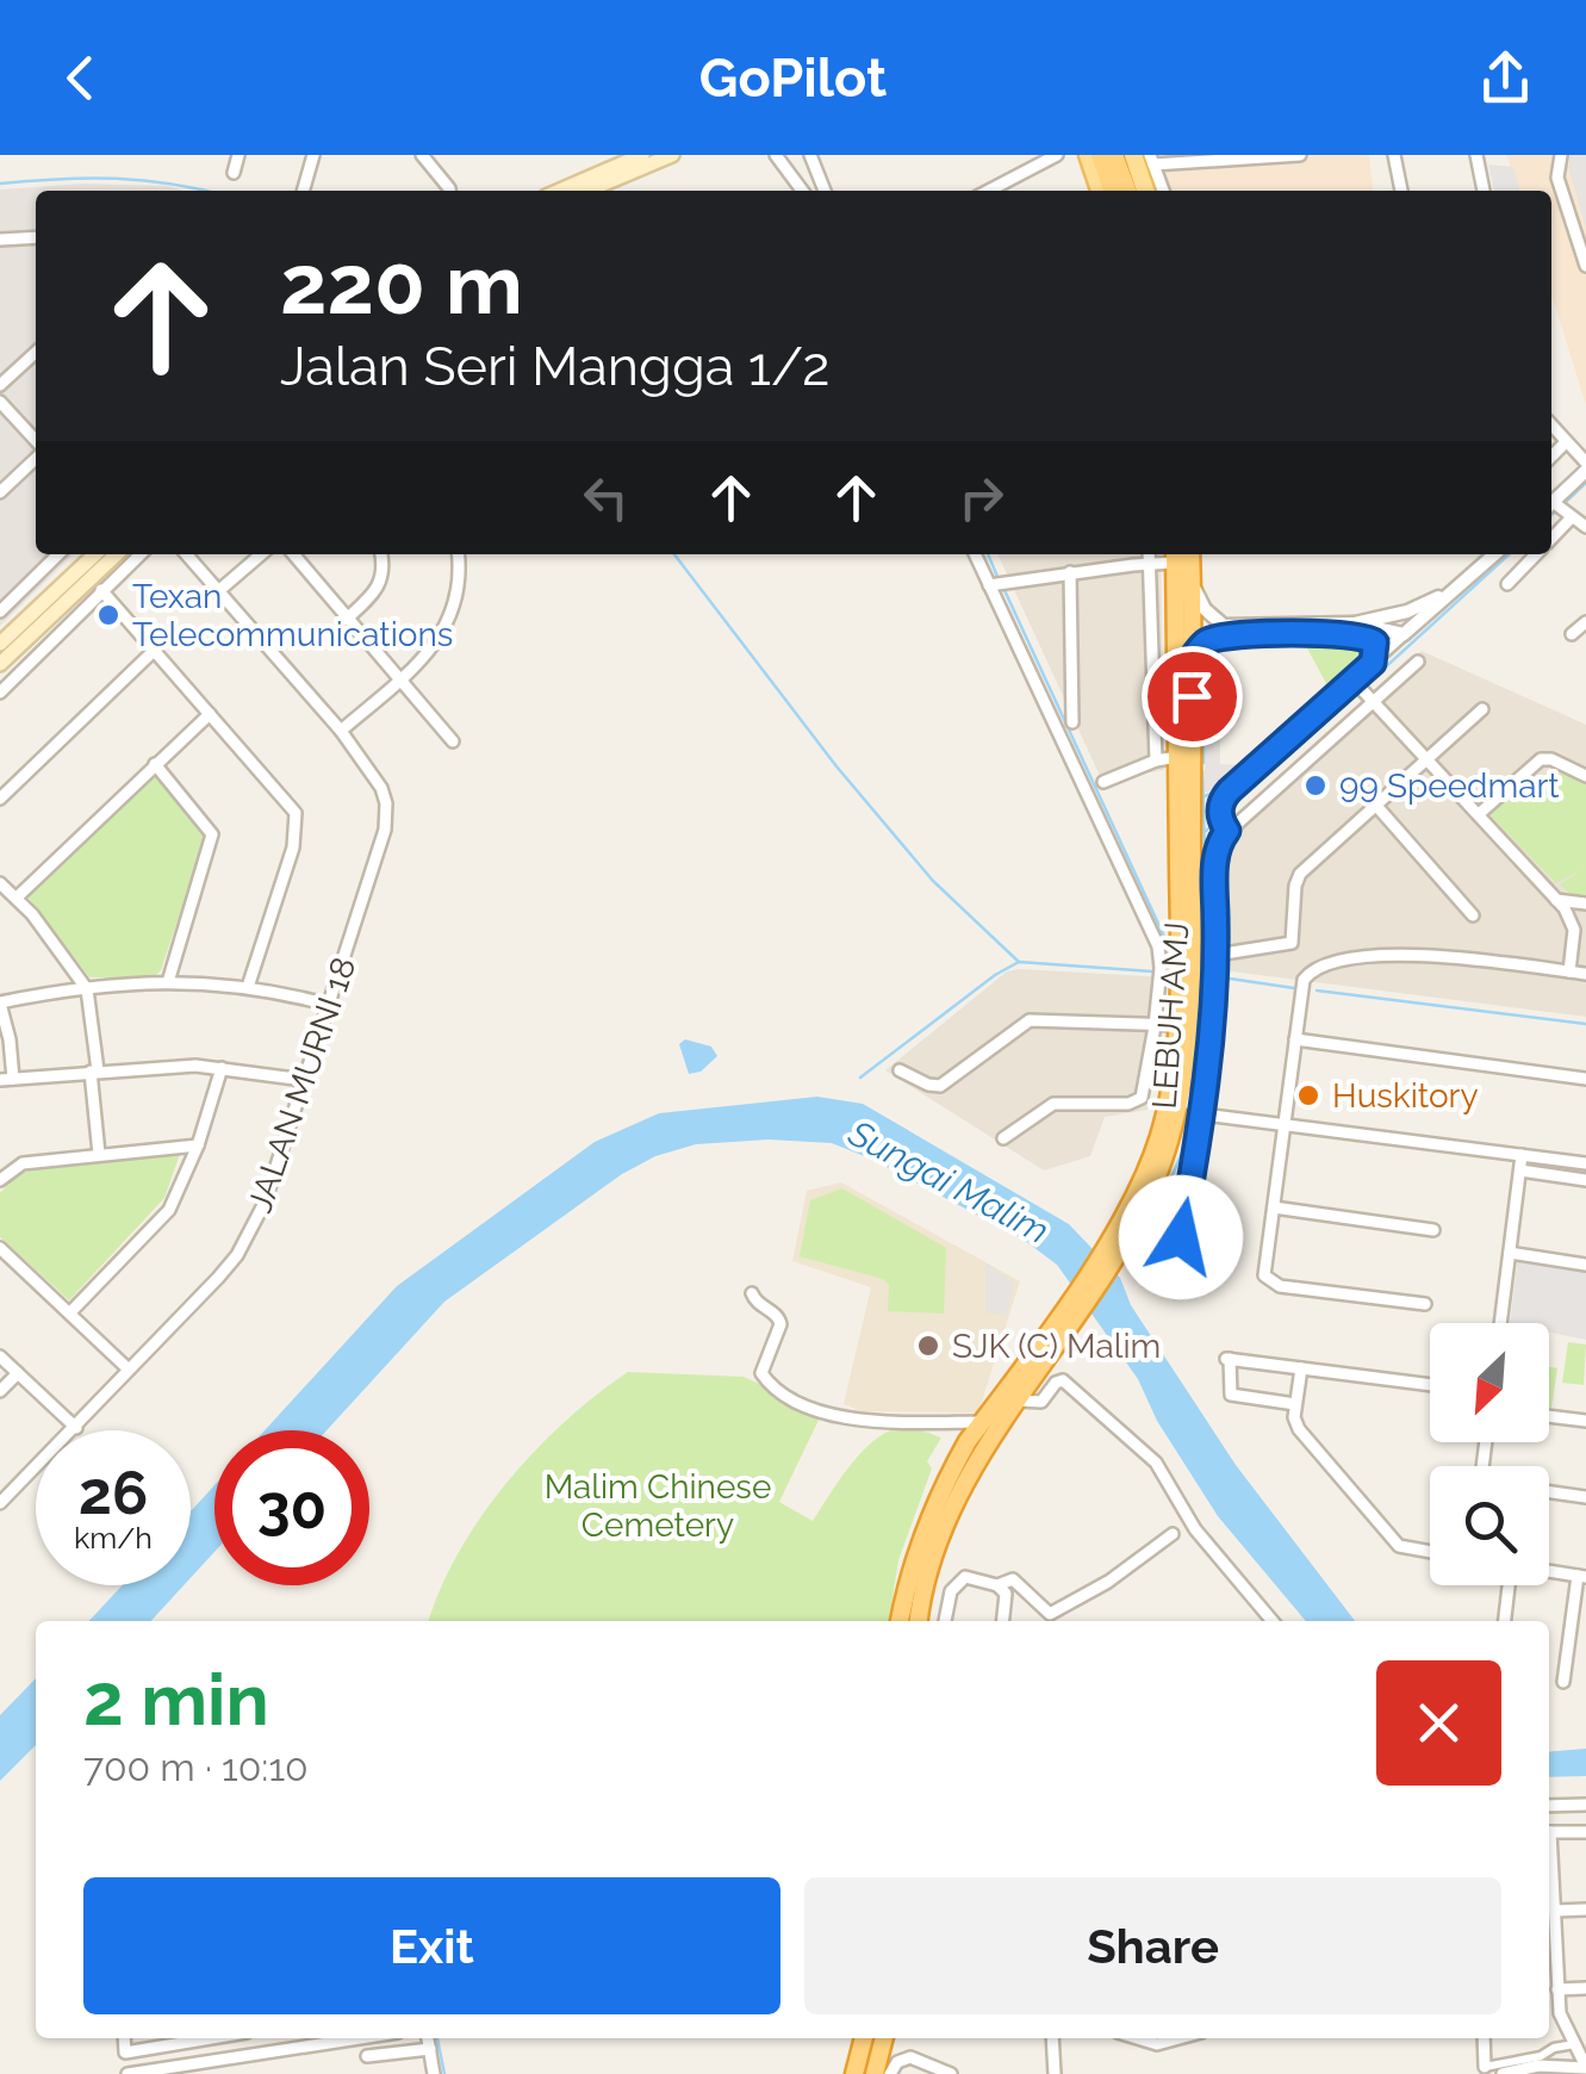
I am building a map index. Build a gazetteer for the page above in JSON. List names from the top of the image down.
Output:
{
  "streets": {
    "highway": ["LEBUH AMJ"],
    "street": ["JALAN MURNI 18"]
  },
  "water": ["Sungai Malim"],
  "parks": ["Malim Chinese Cemetery"],
  "places": [
    "Texan Telecommunications",
    "99 Speedmart",
    "Huskitory",
    "SJK (C) Malim"
  ],
  "north": "bottom left",
  "page": {
    "header": "GoPilot",
    "turn": ["220 m", "Jalan Seri Mangga 1/2"],
    "speed": "26 km/h",
    "limit": "30",
    "heading": ["2 min", "700 m · 10:10"],
    "buttons": ["Exit", "Share"]
  }
}
